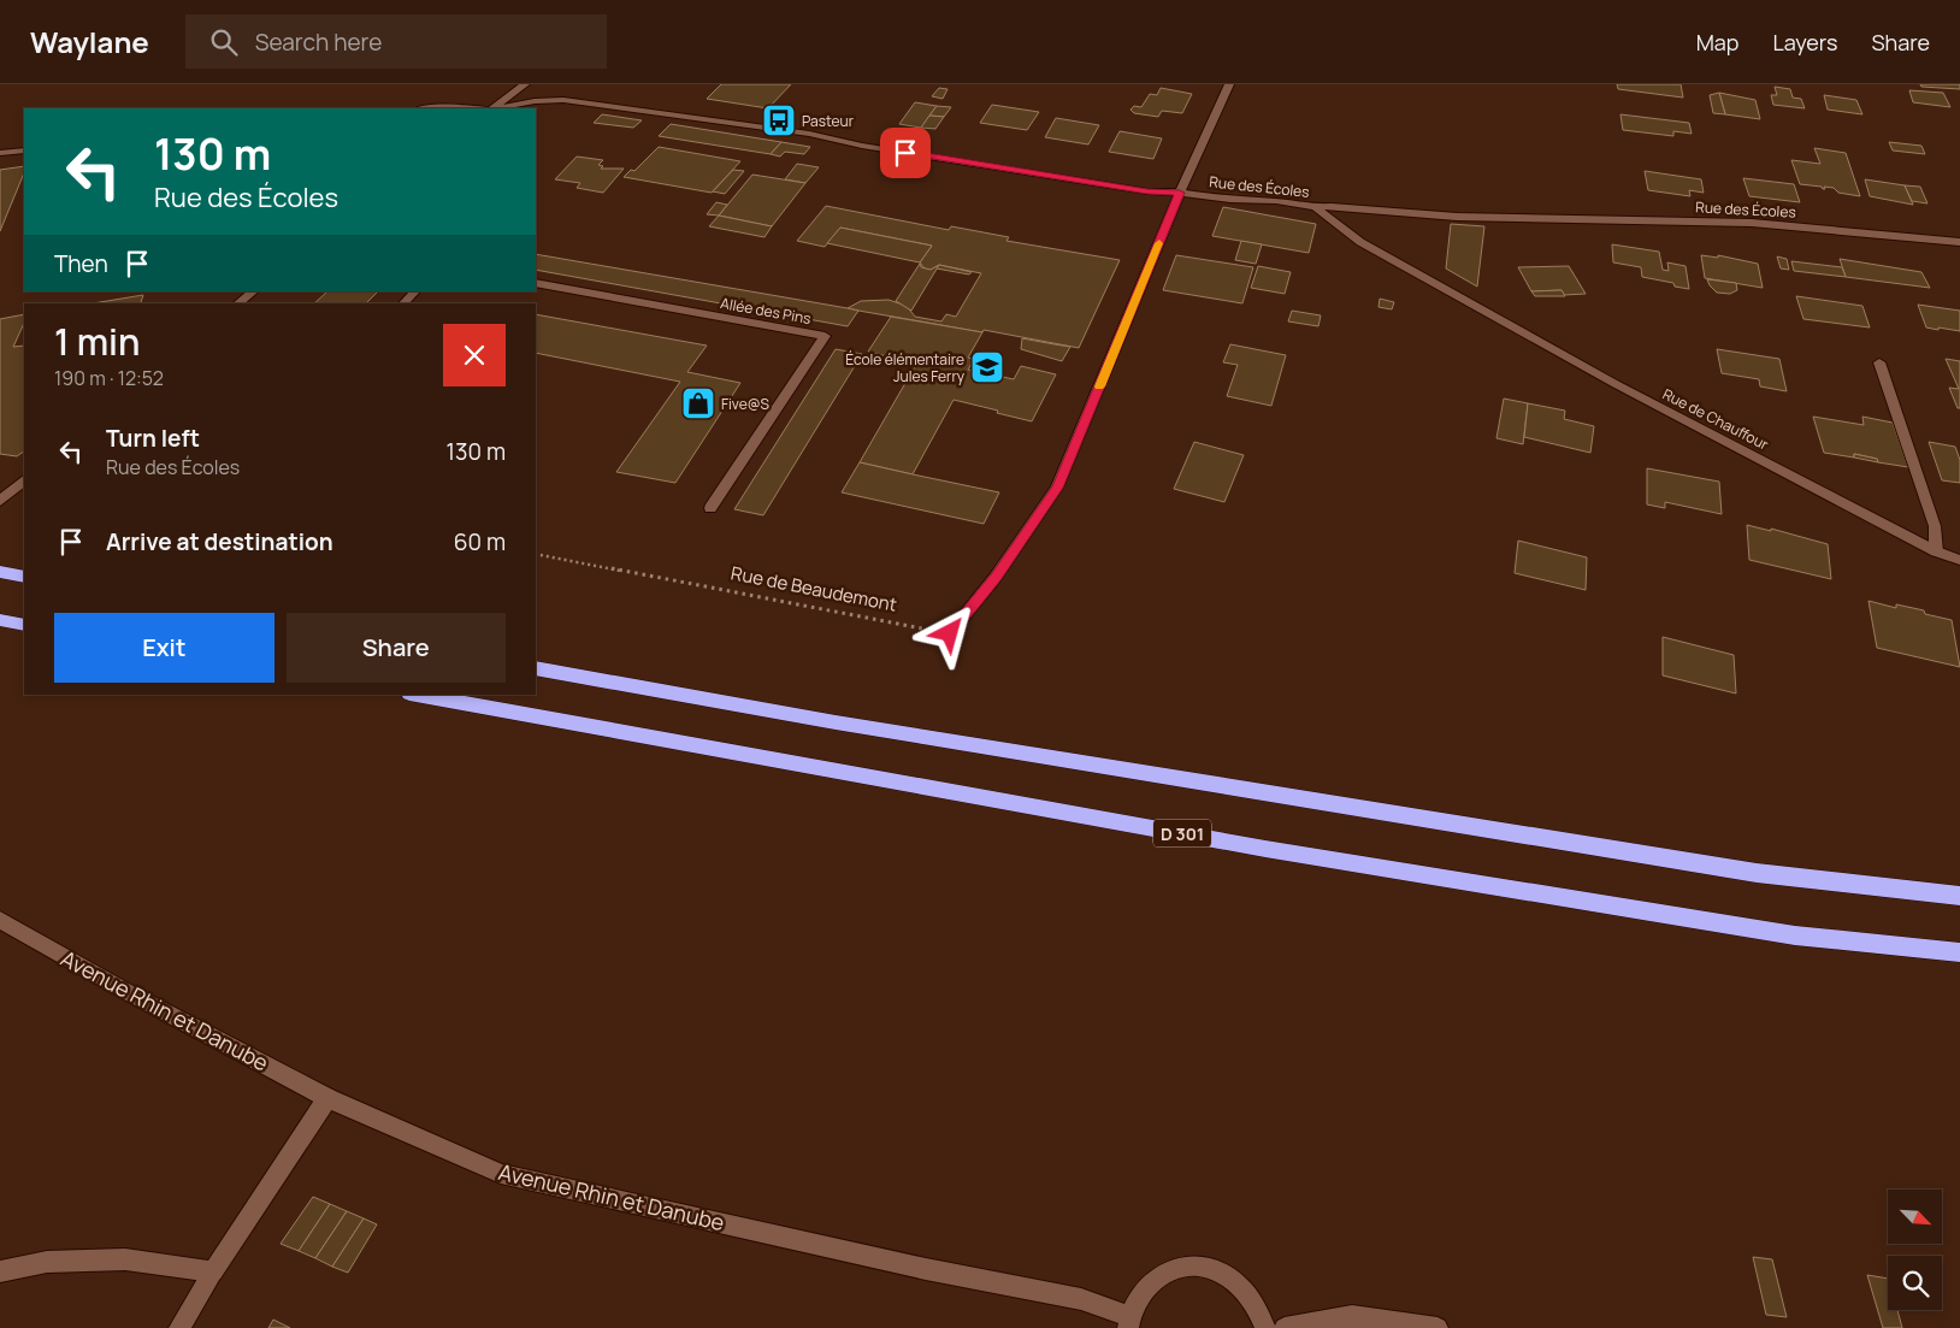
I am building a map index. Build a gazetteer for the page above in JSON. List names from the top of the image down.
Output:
{
  "streets": {
    "highway": ["D 301"],
    "street": [
      "Rue des Écoles",
      "Allée des Pins",
      "Rue de Chauffour",
      "Avenue Rhin et Danube"
    ],
    "path": ["Rue de Beaudemont"]
  },
  "crossings": [
    ["Rue des Écoles", "Rue de Chauffour"]
  ],
  "places": {
    "bus stop": ["Pasteur"],
    "school or university": ["École élémentaire Jules Ferry"],
    "shop": ["Five@S"]
  },
  "north": "bottom right",
  "page": {
    "header": "Waylane",
    "search": "Search here",
    "nav": ["Map", "Layers", "Share"],
    "turn": ["130 m", "Rue des Écoles"],
    "then": "Then",
    "heading": ["1 min", "190 m · 12:52"],
    "list": [
      {
        "name": "Turn left",
        "note": "Rue des Écoles",
        "value": "130 m"
      },
      {
        "name": "Arrive at destination",
        "value": "60 m"
      }
    ],
    "buttons": ["Exit", "Share"]
  }
}
